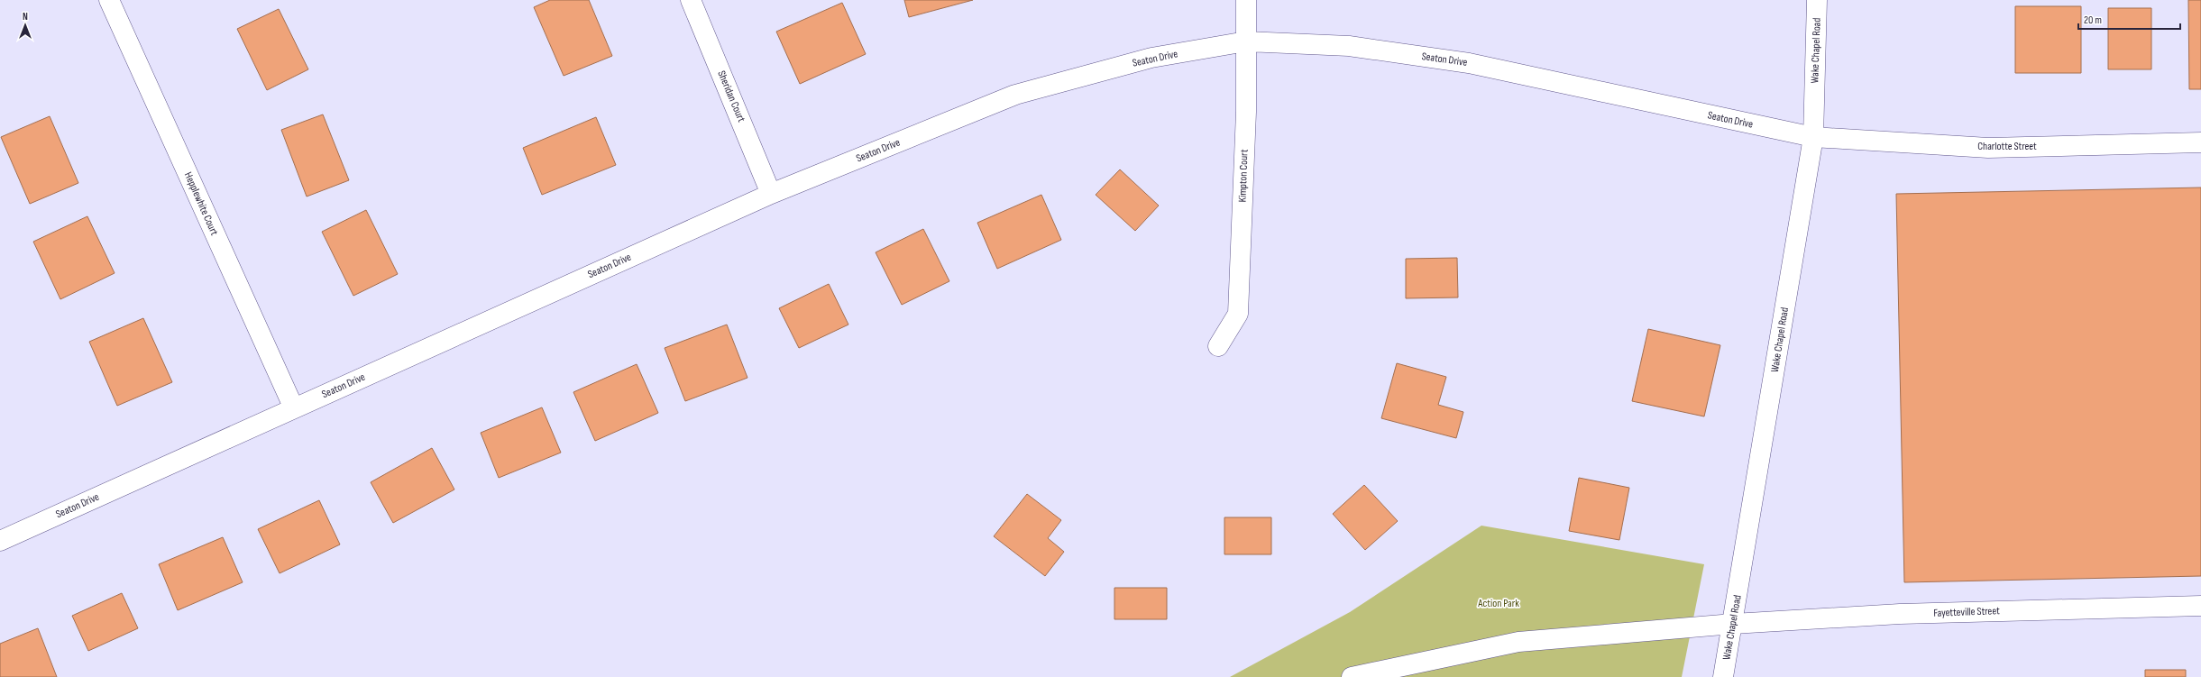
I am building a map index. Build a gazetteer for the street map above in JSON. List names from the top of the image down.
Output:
{
  "streets": {
    "street": [
      "Wake Chapel Road",
      "Seaton Drive",
      "Sheridan Court",
      "Charlotte Street",
      "Kimpton Court",
      "Hepplewhite Court",
      "Fayetteville Street"
    ]
  },
  "crossings": [
    ["Wake Chapel Road", "Seaton Drive"],
    ["Wake Chapel Road", "Charlotte Street"],
    ["Wake Chapel Road", "Fayetteville Street"],
    ["Seaton Drive", "Sheridan Court"],
    ["Seaton Drive", "Charlotte Street"],
    ["Seaton Drive", "Kimpton Court"],
    ["Seaton Drive", "Hepplewhite Court"]
  ],
  "parks": ["Action Park"],
  "scale_bar": "20 m",
  "north": "top"
}
